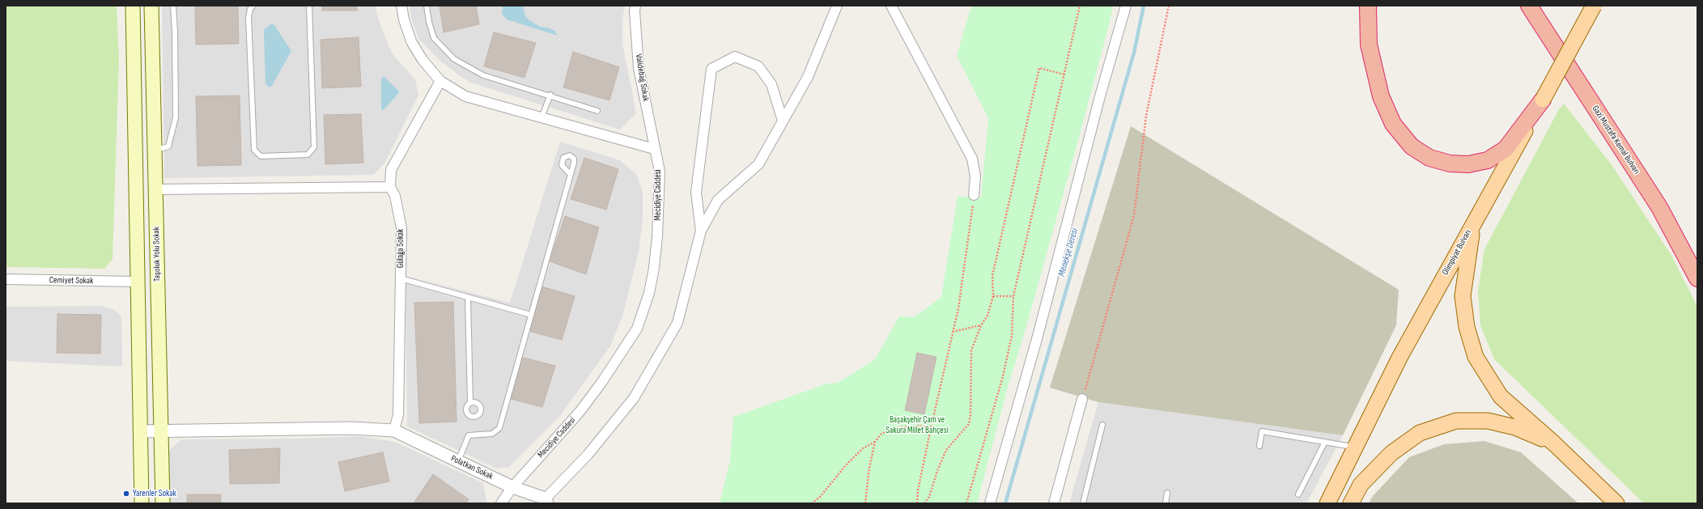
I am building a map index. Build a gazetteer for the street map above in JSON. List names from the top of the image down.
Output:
{
  "streets": {
    "highway": ["Gazi Mustafa Kemal Bulvarı"],
    "main road": ["Olimpiyat Bulvarı", "Taşoluk Yolu Sokak"],
    "street": [
      "Validebağ Sokak",
      "Mecidiye Caddesi",
      "Gülağa Sokak",
      "Cemiyet Sokak",
      "Polatkan Sokak"
    ]
  },
  "crossings": [
    ["Validebağ Sokak", "Mecidiye Caddesi"],
    ["Mecidiye Caddesi", "Polatkan Sokak"],
    ["Gülağa Sokak", "Polatkan Sokak"]
  ],
  "water": ["Menekşe Deresi"],
  "parks": ["Başakşehir Çam ve Sakura Millet Bahçesi"],
  "places": ["Yarenler Sokak"]
}
